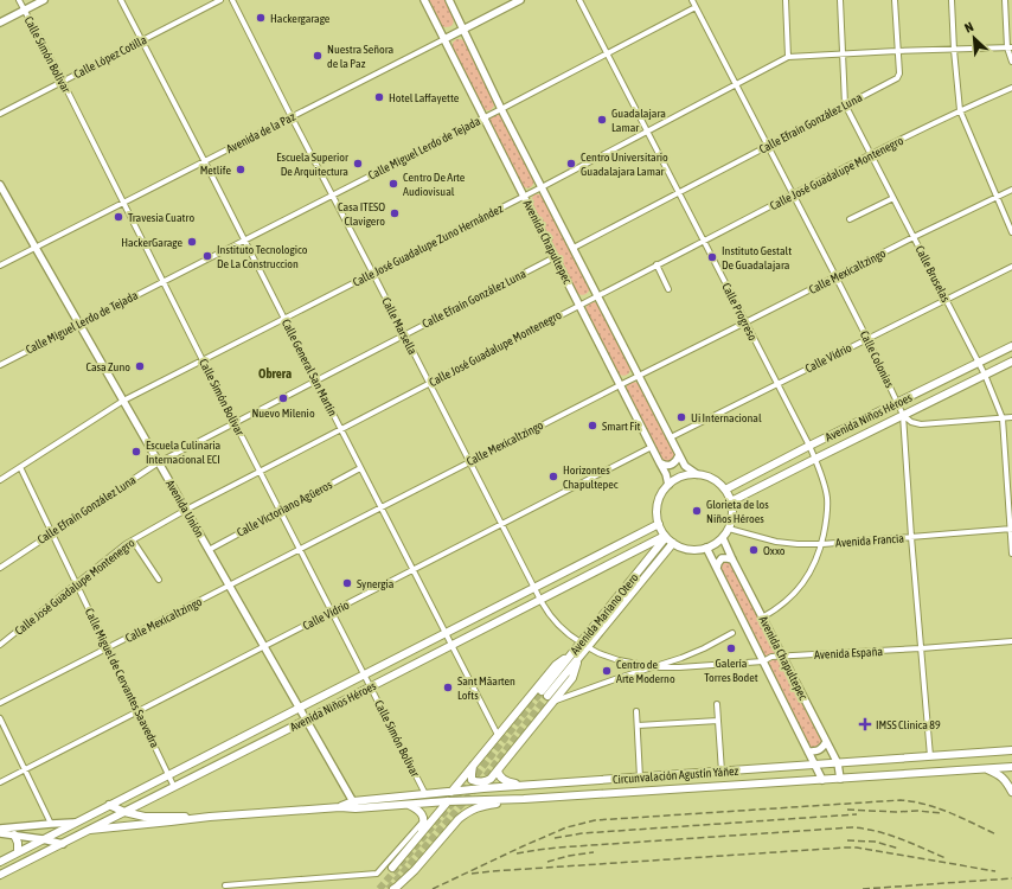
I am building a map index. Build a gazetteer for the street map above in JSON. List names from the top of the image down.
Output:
{
  "streets": {
    "main road": ["Avenida Niños Héroes", "Avenida Mariano Otero", "Circunvalación Agustín Yáñez"],
    "street": [
      "Calle Simón Bolívar",
      "Calle López Cotilla",
      "Calle Efraín González Luna",
      "Avenida de la Paz",
      "Calle Miguel Lerdo de Tejada",
      "Calle José Guadalupe Montenegro",
      "Avenida Chapultepec",
      "Calle José Guadalupe Zuno Hernández",
      "Calle Mexicaltzingo",
      "Calle Bruselas",
      "Calle Progreso",
      "Calle Marsella",
      "Calle Vidrio",
      "Calle Colonias",
      "Calle General San Martín",
      "Avenida Unión",
      "Calle Victoriano Agüeros",
      "Avenida Francia",
      "Avenida España",
      "Calle Miguel de Cervantes Saavedra"
    ]
  },
  "crossings": [
    ["Calle Simón Bolívar", "Calle López Cotilla"],
    ["Calle Simón Bolívar", "Calle Efraín González Luna"],
    ["Calle Simón Bolívar", "Avenida de la Paz"],
    ["Calle Simón Bolívar", "Calle Miguel Lerdo de Tejada"],
    ["Calle Simón Bolívar", "Calle José Guadalupe Montenegro"],
    ["Calle Simón Bolívar", "Calle José Guadalupe Zuno Hernández"],
    ["Calle Simón Bolívar", "Calle Mexicaltzingo"],
    ["Calle Simón Bolívar", "Calle Vidrio"],
    ["Calle Simón Bolívar", "Avenida Niños Héroes"],
    ["Calle Simón Bolívar", "Calle Victoriano Agüeros"],
    ["Calle Simón Bolívar", "Circunvalación Agustín Yáñez"],
    ["Calle López Cotilla", "Calle General San Martín"],
    ["Calle Efraín González Luna", "Avenida Chapultepec"],
    ["Calle Efraín González Luna", "Calle José Guadalupe Zuno Hernández"],
    ["Calle Efraín González Luna", "Calle Bruselas"],
    ["Calle Efraín González Luna", "Calle Progreso"],
    ["Calle Efraín González Luna", "Calle Marsella"],
    ["Calle Efraín González Luna", "Calle Colonias"],
    ["Calle Efraín González Luna", "Calle General San Martín"],
    ["Calle Efraín González Luna", "Avenida Unión"],
    ["Calle Efraín González Luna", "Calle Miguel de Cervantes Saavedra"],
    ["Avenida de la Paz", "Avenida Chapultepec"],
    ["Avenida de la Paz", "Calle Marsella"],
    ["Avenida de la Paz", "Calle General San Martín"],
    ["Avenida de la Paz", "Avenida Unión"],
    ["Calle Miguel Lerdo de Tejada", "Avenida Chapultepec"],
    ["Calle Miguel Lerdo de Tejada", "Calle Progreso"],
    ["Calle Miguel Lerdo de Tejada", "Calle Marsella"],
    ["Calle Miguel Lerdo de Tejada", "Calle Colonias"],
    ["Calle Miguel Lerdo de Tejada", "Calle General San Martín"],
    ["Calle Miguel Lerdo de Tejada", "Avenida Unión"],
    ["Calle José Guadalupe Montenegro", "Avenida Chapultepec"],
    ["Calle José Guadalupe Montenegro", "Calle Bruselas"],
    ["Calle José Guadalupe Montenegro", "Calle Progreso"],
    ["Calle José Guadalupe Montenegro", "Calle Marsella"],
    ["Calle José Guadalupe Montenegro", "Calle Colonias"],
    ["Calle José Guadalupe Montenegro", "Calle General San Martín"],
    ["Calle José Guadalupe Montenegro", "Avenida Unión"],
    ["Calle José Guadalupe Montenegro", "Calle Miguel de Cervantes Saavedra"],
    ["Avenida Chapultepec", "Calle José Guadalupe Zuno Hernández"],
    ["Avenida Chapultepec", "Calle Mexicaltzingo"],
    ["Avenida Chapultepec", "Calle Progreso"],
    ["Avenida Chapultepec", "Calle Vidrio"],
    ["Avenida Chapultepec", "Avenida Niños Héroes"],
    ["Avenida Chapultepec", "Avenida Francia"],
    ["Avenida Chapultepec", "Avenida Mariano Otero"],
    ["Avenida Chapultepec", "Avenida España"],
    ["Avenida Chapultepec", "Circunvalación Agustín Yáñez"],
    ["Calle José Guadalupe Zuno Hernández", "Calle Bruselas"],
    ["Calle José Guadalupe Zuno Hernández", "Calle Progreso"],
    ["Calle José Guadalupe Zuno Hernández", "Calle Marsella"],
    ["Calle José Guadalupe Zuno Hernández", "Calle Colonias"],
    ["Calle José Guadalupe Zuno Hernández", "Calle General San Martín"],
    ["Calle José Guadalupe Zuno Hernández", "Avenida Unión"],
    ["Calle José Guadalupe Zuno Hernández", "Calle Miguel de Cervantes Saavedra"],
    ["Calle Mexicaltzingo", "Calle Bruselas"],
    ["Calle Mexicaltzingo", "Calle Progreso"],
    ["Calle Mexicaltzingo", "Calle Marsella"],
    ["Calle Mexicaltzingo", "Calle Colonias"],
    ["Calle Mexicaltzingo", "Calle General San Martín"],
    ["Calle Mexicaltzingo", "Avenida Unión"],
    ["Calle Mexicaltzingo", "Calle Miguel de Cervantes Saavedra"],
    ["Calle Bruselas", "Calle Vidrio"],
    ["Calle Bruselas", "Avenida Niños Héroes"],
    ["Calle Bruselas", "Avenida Francia"],
    ["Calle Progreso", "Calle Vidrio"],
    ["Calle Progreso", "Avenida Niños Héroes"],
    ["Calle Progreso", "Avenida Francia"],
    ["Calle Marsella", "Calle Vidrio"],
    ["Calle Marsella", "Avenida Niños Héroes"],
    ["Calle Marsella", "Avenida Mariano Otero"],
    ["Calle Marsella", "Avenida España"],
    ["Calle Vidrio", "Calle Colonias"],
    ["Calle Vidrio", "Calle General San Martín"],
    ["Calle Vidrio", "Avenida Unión"],
    ["Calle Vidrio", "Calle Miguel de Cervantes Saavedra"],
    ["Calle Colonias", "Avenida Niños Héroes"],
    ["Calle Colonias", "Avenida Francia"],
    ["Calle Colonias", "Avenida España"],
    ["Calle Colonias", "Circunvalación Agustín Yáñez"],
    ["Calle General San Martín", "Avenida Niños Héroes"],
    ["Calle General San Martín", "Calle Victoriano Agüeros"],
    ["Avenida Niños Héroes", "Avenida Unión"],
    ["Avenida Niños Héroes", "Avenida Francia"],
    ["Avenida Niños Héroes", "Avenida Mariano Otero"],
    ["Avenida Niños Héroes", "Calle Miguel de Cervantes Saavedra"],
    ["Avenida Niños Héroes", "Circunvalación Agustín Yáñez"],
    ["Avenida Unión", "Calle Victoriano Agüeros"],
    ["Avenida Unión", "Circunvalación Agustín Yáñez"],
    ["Avenida Francia", "Avenida Mariano Otero"]
  ],
  "districts": ["Obrera"],
  "places": {
    "other": [
      "Hackergarage",
      "Nuestra Señora de la Paz",
      "Hotel Laffayette",
      "Guadalajara Lamar",
      "Escuela Superior De Arquitectura",
      "Centro Universitario Guadalajara Lamar",
      "Metlife",
      "Centro De Arte Audiovisual",
      "Casa ITESO Clavigero",
      "Travesia Cuatro",
      "HackerGarage",
      "Instituto Tecnologico De La Construccion",
      "Instituto Gestalt De Guadalajara",
      "Casa Zuno",
      "Nuevo Milenio",
      "Ui Internacional",
      "Smart Fit",
      "Escuela Culinaria Internacional ECI",
      "Horizontes Chapultepec",
      "Glorieta de los Niños Héroes",
      "Oxxo",
      "Synergia",
      "Galería Torres Bodet",
      "Centro de Arte Moderno",
      "Sant Mäarten Lofts"
    ],
    "health": ["IMSS Clinica 89"]
  },
  "north": "top left"
}
